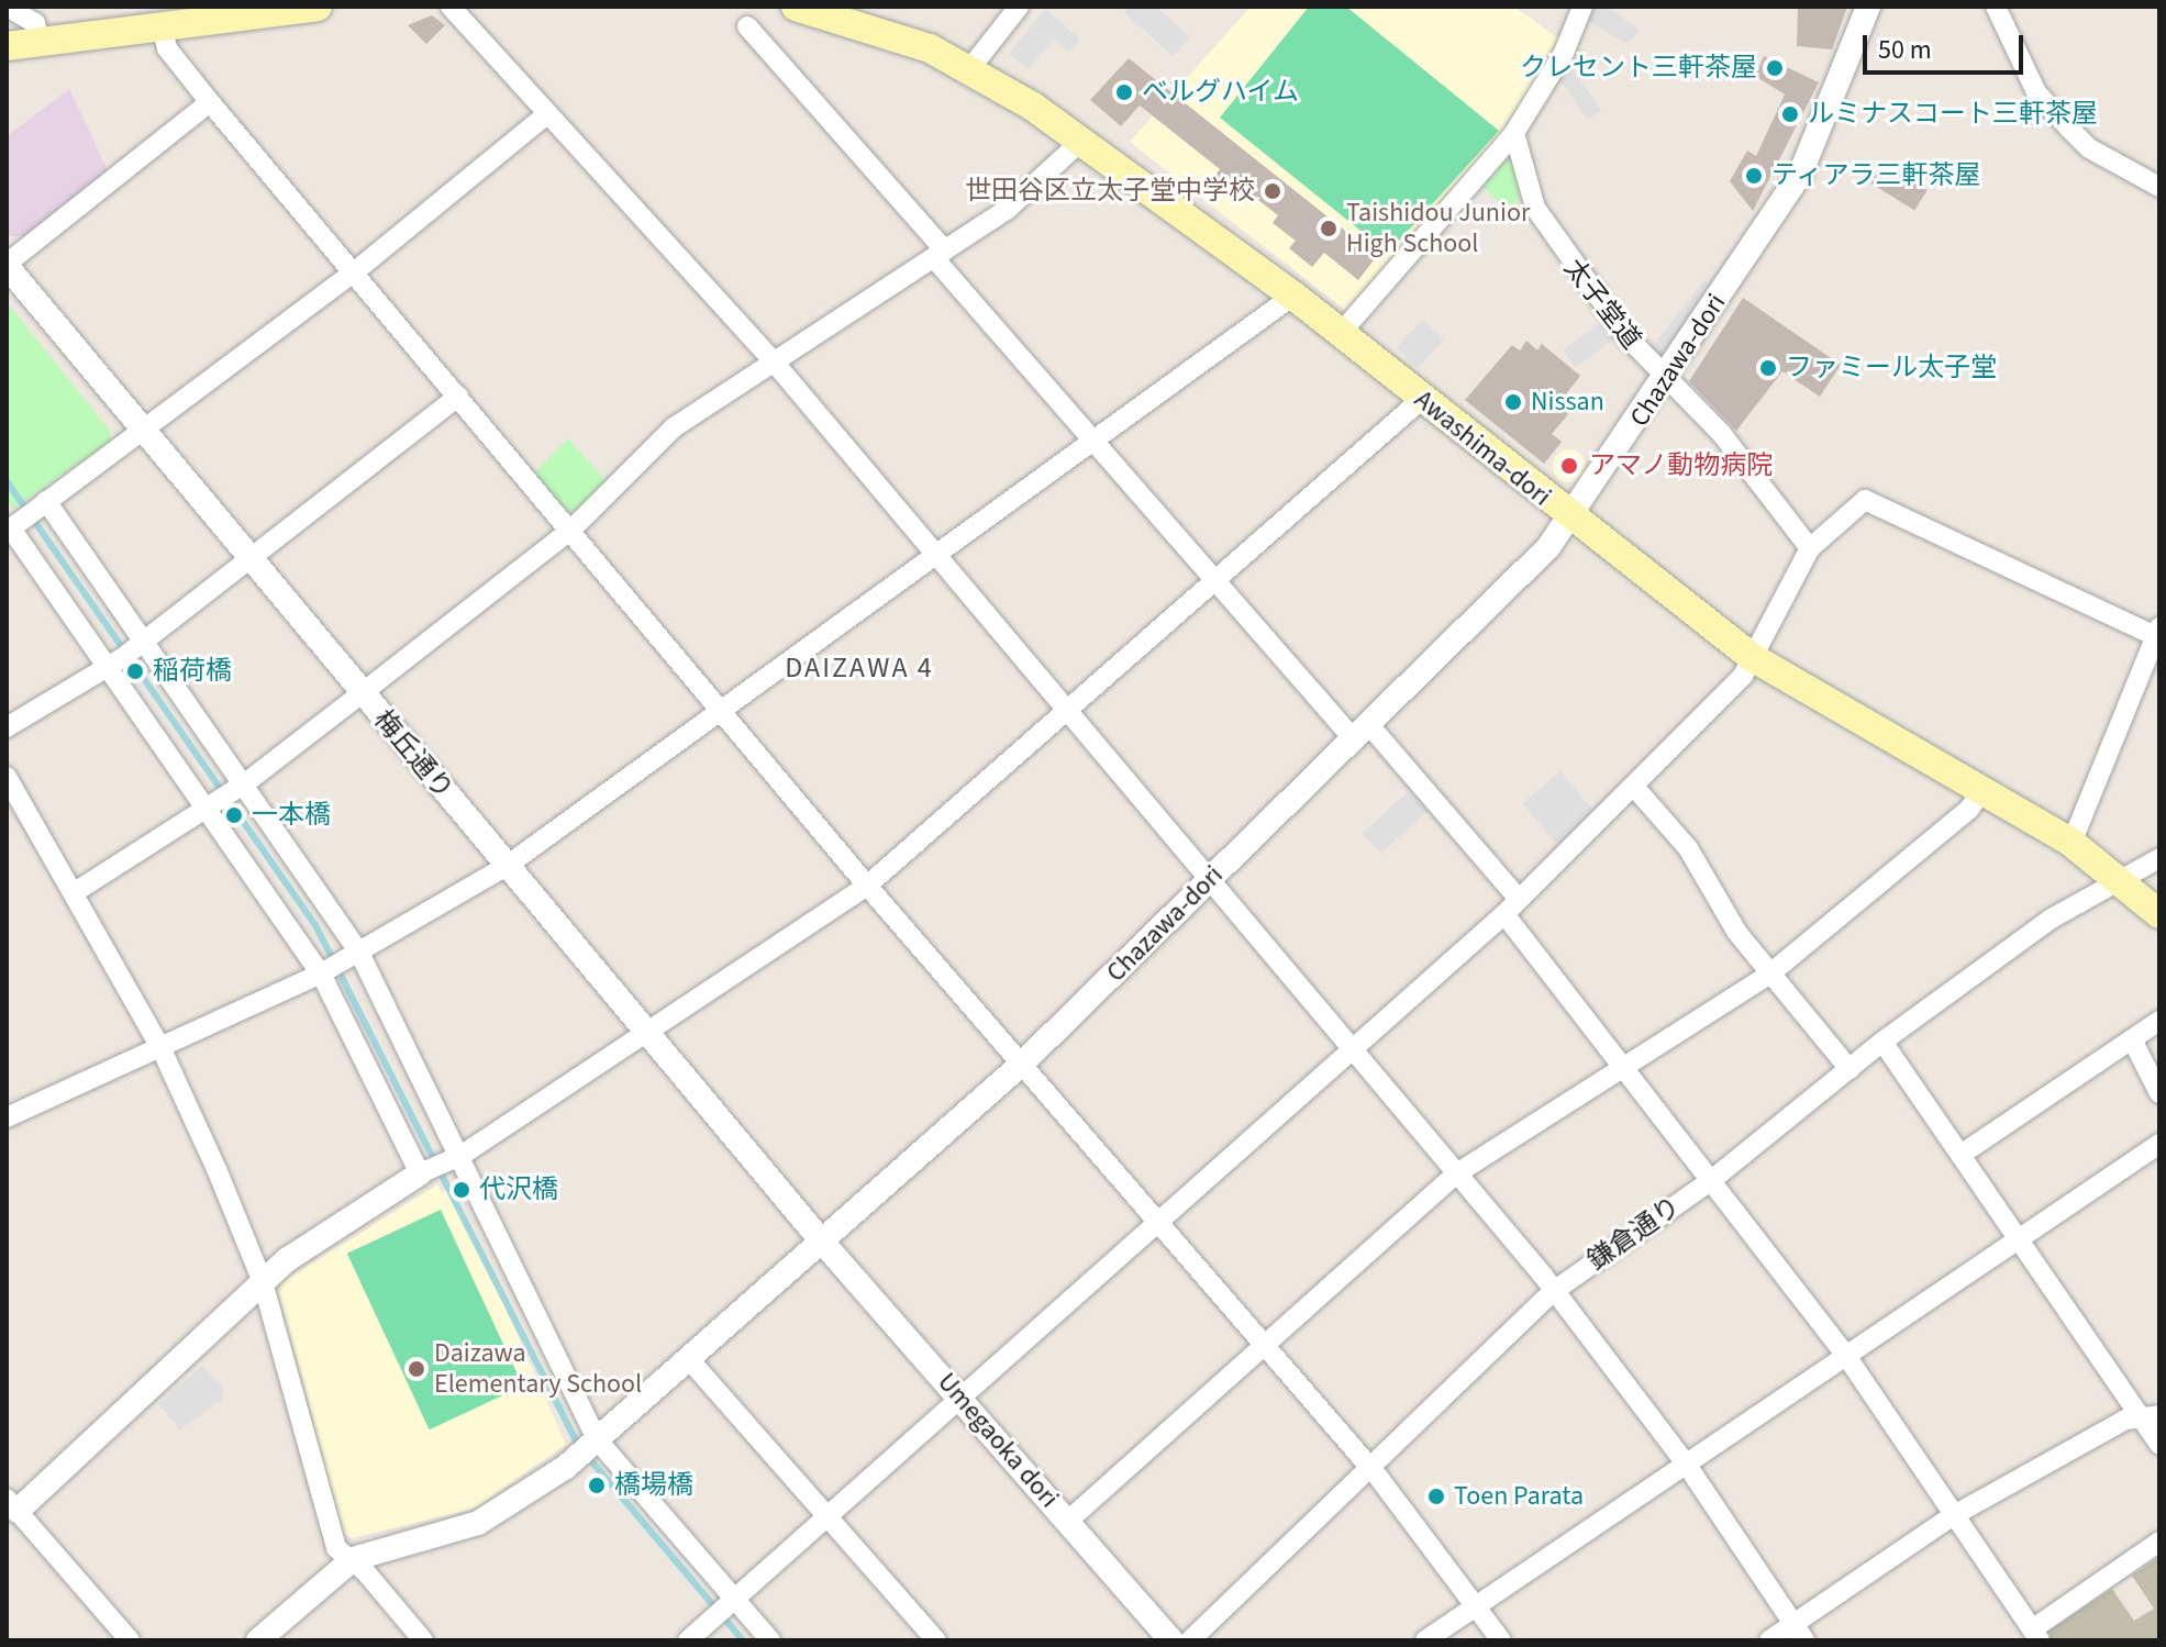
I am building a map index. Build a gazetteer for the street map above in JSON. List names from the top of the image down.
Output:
{
  "streets": {
    "main road": ["Awashima-dori"],
    "street": [
      "太子堂道",
      "Chazawa-dori",
      "梅丘通り",
      "鎌倉通り",
      "Umegaoka dori"
    ]
  },
  "crossings": [
    ["太子堂道", "Chazawa-dori"],
    ["Chazawa-dori", "Awashima-dori"],
    ["Chazawa-dori", "梅丘通り"],
    ["Chazawa-dori", "Umegaoka dori"],
    ["Awashima-dori", "鎌倉通り"],
    ["梅丘通り", "Umegaoka dori"]
  ],
  "districts": ["DAIZAWA 4"],
  "places": [
    "クレセント三軒茶屋",
    "ベルグハイム",
    "ルミナスコート三軒茶屋",
    "ティアラ三軒茶屋",
    "世田谷区立太子堂中学校",
    "Taishidou Junior High School",
    "ファミール太子堂",
    "Nissan",
    "アマノ動物病院",
    "稲荷橋",
    "一本橋",
    "代沢橋",
    "Daizawa Elementary School",
    "橋場橋",
    "Toen Parata"
  ],
  "scale_bar": "50 m"
}
